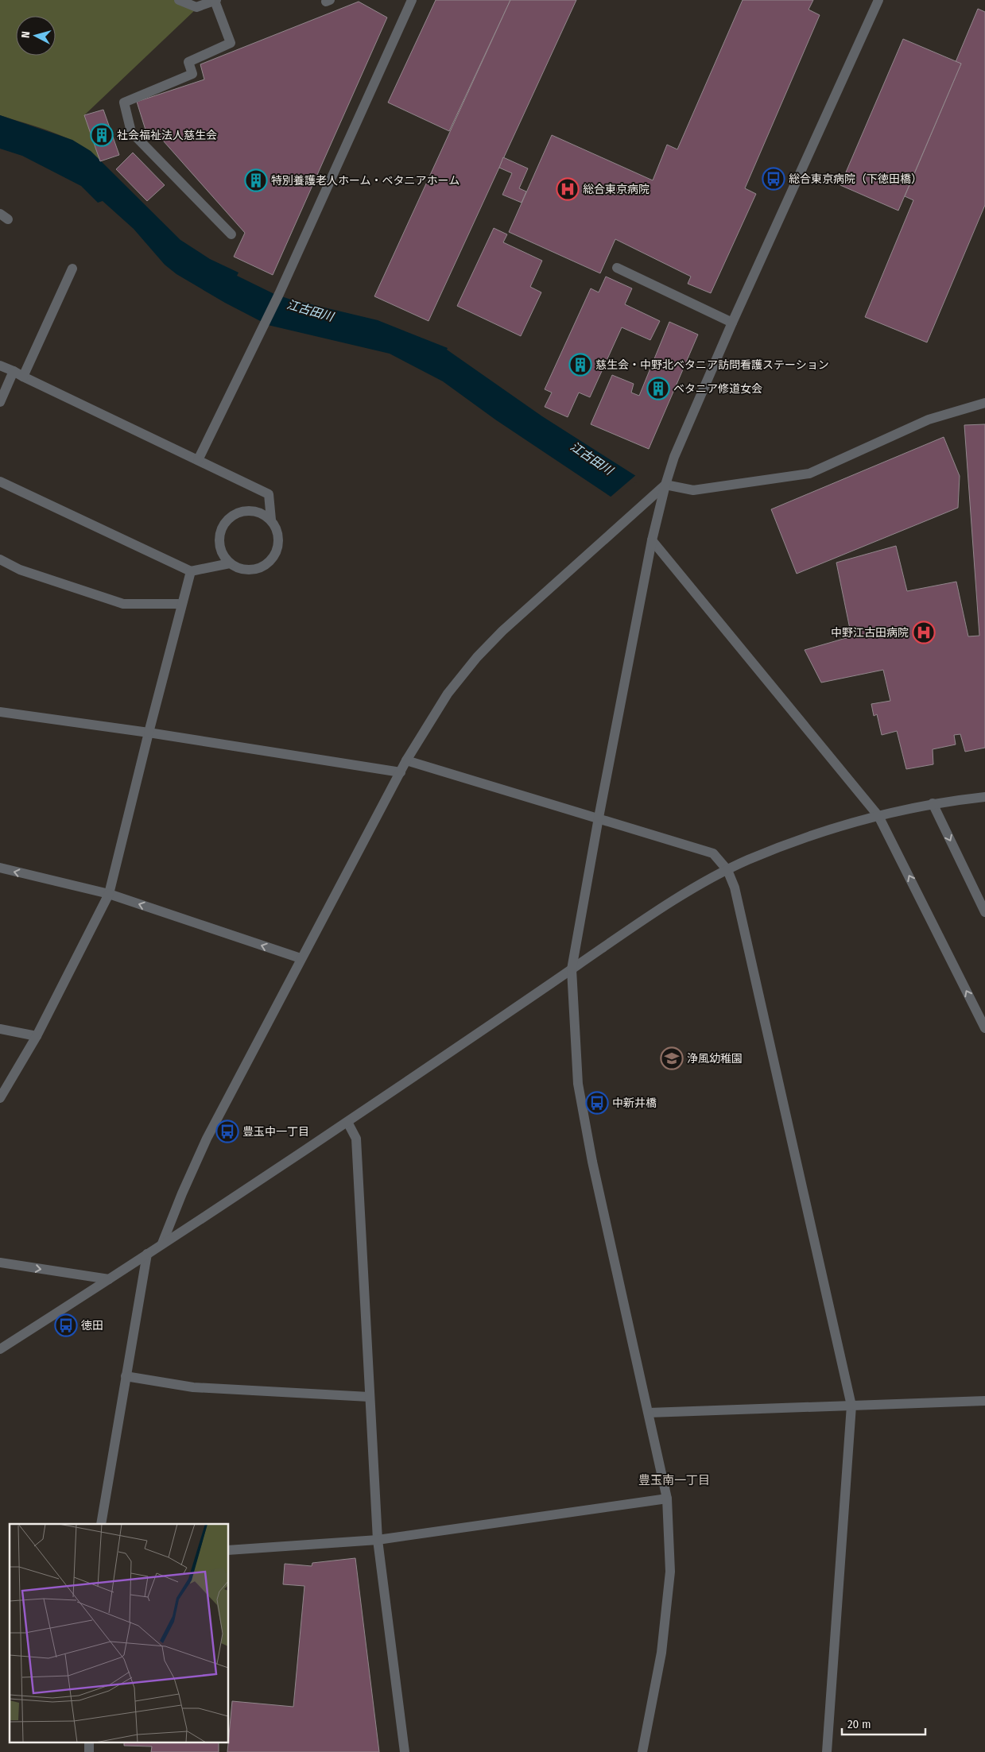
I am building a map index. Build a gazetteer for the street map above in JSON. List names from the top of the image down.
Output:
{
  "districts": ["豊玉南一丁目"],
  "water": ["江古田川"],
  "places": {
    "building": [
      "社会福祉法人慈生会",
      "特別養護老人ホーム・ベタニアホーム",
      "慈生会・中野北ベタニア訪問看護ステーション",
      "ベタニア修道女会"
    ],
    "bus stop": [
      "総合東京病院（下徳田橋）",
      "中新井橋",
      "豊玉中一丁目",
      "徳田"
    ],
    "hospital": ["総合東京病院", "中野江古田病院"],
    "school or university": ["浄風幼稚園"]
  },
  "scale_bar": "20 m",
  "north": "left"
}
